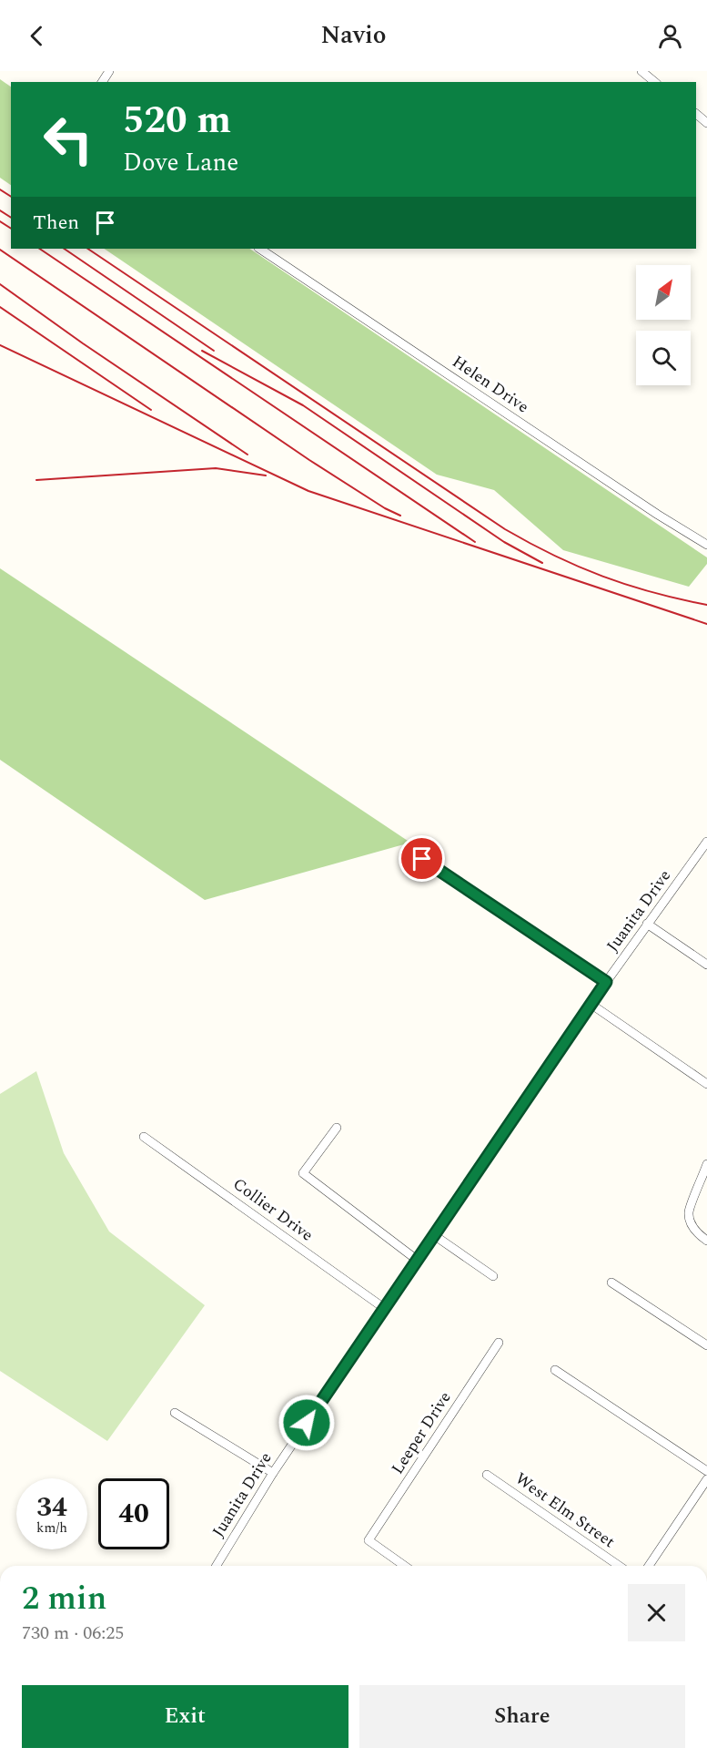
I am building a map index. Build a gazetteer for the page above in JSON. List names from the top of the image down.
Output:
{
  "streets": {
    "street": [
      "Helen Drive",
      "Juanita Drive",
      "Collier Drive",
      "Leeper Drive",
      "West Elm Street"
    ]
  },
  "crossings": [
    ["Juanita Drive", "Collier Drive"]
  ],
  "north": "top right",
  "page": {
    "header": "Navio",
    "turn": ["520 m", "Dove Lane"],
    "then": "Then",
    "speed": "34 km/h",
    "limit": "40",
    "heading": ["2 min", "730 m · 06:25"],
    "buttons": ["Exit", "Share"]
  }
}
